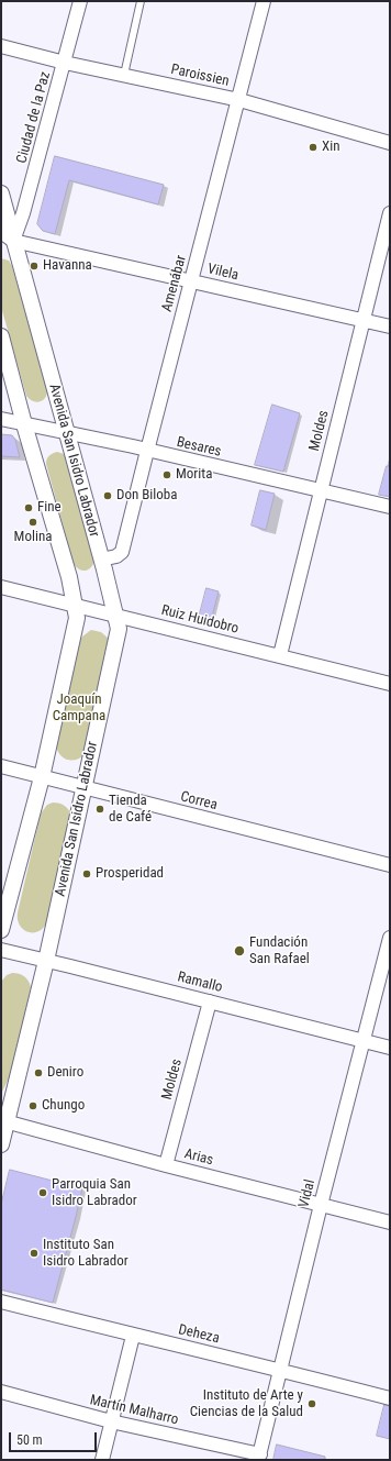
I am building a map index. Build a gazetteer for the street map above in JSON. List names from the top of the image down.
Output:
{
  "streets": {
    "street": [
      "Paroissien",
      "Ciudad de la Paz",
      "Vilela",
      "Amenábar",
      "Moldes",
      "Besares",
      "Avenida San Isidro Labrador",
      "Ruiz Huidobro",
      "Correa",
      "Ramallo",
      "Arias",
      "Vidal",
      "Deheza",
      "Martín Malharro"
    ]
  },
  "crossings": [
    ["Paroissien", "Ciudad de la Paz"],
    ["Paroissien", "Amenábar"],
    ["Ciudad de la Paz", "Vilela"],
    ["Ciudad de la Paz", "Avenida San Isidro Labrador"],
    ["Vilela", "Amenábar"],
    ["Vilela", "Moldes"],
    ["Vilela", "Avenida San Isidro Labrador"],
    ["Amenábar", "Besares"],
    ["Amenábar", "Avenida San Isidro Labrador"],
    ["Moldes", "Besares"],
    ["Moldes", "Ruiz Huidobro"],
    ["Moldes", "Ramallo"],
    ["Moldes", "Arias"],
    ["Besares", "Avenida San Isidro Labrador"],
    ["Avenida San Isidro Labrador", "Ruiz Huidobro"],
    ["Avenida San Isidro Labrador", "Correa"],
    ["Avenida San Isidro Labrador", "Ramallo"],
    ["Avenida San Isidro Labrador", "Arias"],
    ["Ramallo", "Vidal"],
    ["Arias", "Vidal"],
    ["Vidal", "Deheza"],
    ["Vidal", "Martín Malharro"]
  ],
  "parks": ["Joaquín Campana"],
  "places": [
    "Xin",
    "Havanna",
    "Morita",
    "Don Biloba",
    "Fine",
    "Molina",
    "Tienda de Café",
    "Prosperidad",
    "Fundación San Rafael",
    "Deniro",
    "Chungo",
    "Parroquia San Isidro Labrador",
    "Instituto San Isidro Labrador",
    "Instituto de Arte y Ciencias de la Salud"
  ],
  "scale_bar": "50 m"
}
